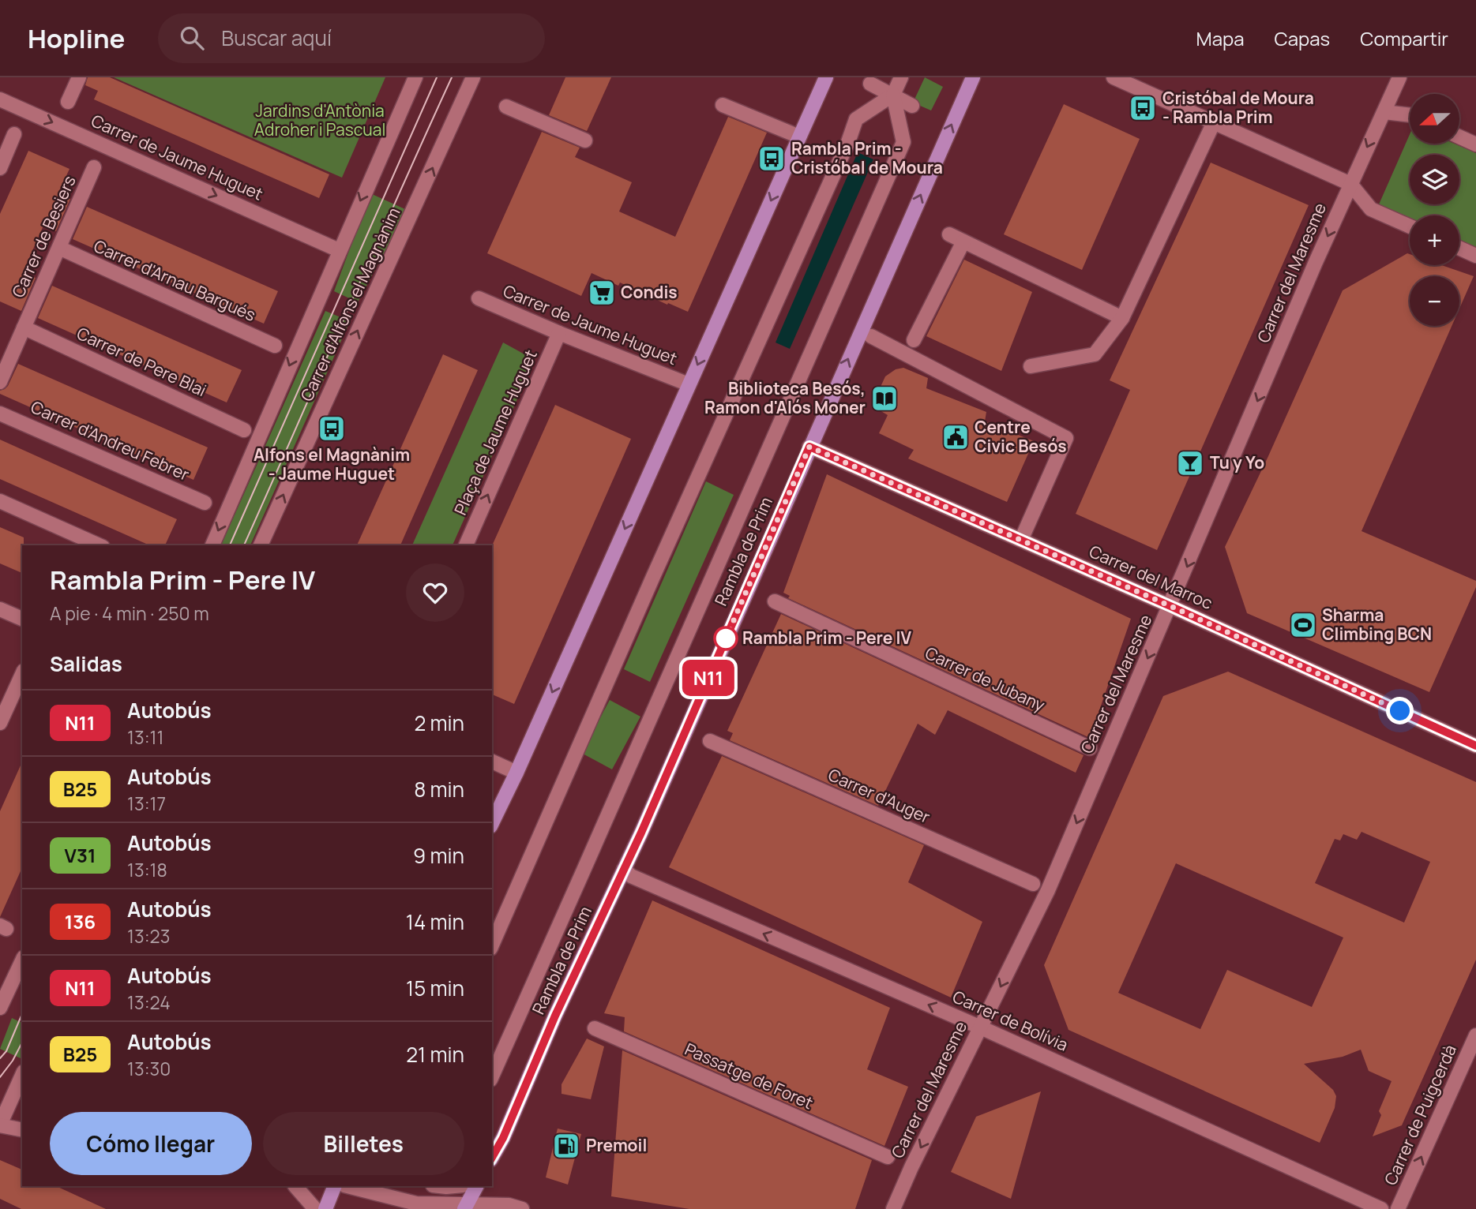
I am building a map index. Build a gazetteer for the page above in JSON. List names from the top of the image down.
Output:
{
  "streets": {
    "main road": ["Rambla de Prim"],
    "street": [
      "Carrer de Jaume Huguet",
      "Carrer de Besiers",
      "Carrer del Maresme",
      "Carrer d'Arnau Bargués",
      "Carrer d'Alfons el Magnànim",
      "Carrer de Pere Blai",
      "Plaça de Jaume Huguet",
      "Carrer d'Andreu Febrer",
      "Carrer del Marroc",
      "Carrer de Jubany",
      "Carrer d'Auger",
      "Carrer de Bolívia",
      "Passatge de Foret",
      "Carrer de Puigcerdà"
    ]
  },
  "crossings": [
    ["Carrer de Jaume Huguet", "Carrer d'Alfons el Magnànim"],
    ["Carrer de Jaume Huguet", "Plaça de Jaume Huguet"],
    ["Carrer de Besiers", "Carrer d'Arnau Bargués"],
    ["Carrer de Besiers", "Carrer de Pere Blai"],
    ["Carrer del Maresme", "Carrer del Marroc"],
    ["Carrer del Maresme", "Carrer de Bolívia"],
    ["Rambla de Prim", "Carrer del Marroc"],
    ["Rambla de Prim", "Carrer de Bolívia"]
  ],
  "one_way": [
    "Carrer de Jaume Huguet",
    "Carrer del Maresme",
    "Plaça de Jaume Huguet",
    "Carrer de Bolívia",
    "Carrer de Puigcerdà"
  ],
  "parks": ["Jardins d'Antònia Adroher i Pascual"],
  "places": {
    "bus stop": ["Cristóbal de Moura - Rambla Prim", "Rambla Prim - Cristóbal de Moura", "Alfons el Magnànim - Jaume Huguet"],
    "supermarket": ["Condis"],
    "library": ["Biblioteca Besós, Ramon d'Alós Moner"],
    "public building": ["Centre Civic Besós"],
    "bar": ["Tu y Yo"],
    "sports": ["Sharma Climbing BCN"],
    "other": ["Rambla Prim - Pere IV"],
    "fuel station": ["Premoil"]
  },
  "lines": ["bus line N11"],
  "north": "left",
  "page": {
    "header": "Hopline",
    "search": "Buscar aquí",
    "nav": ["Mapa", "Capas", "Compartir"],
    "on_map": "N11",
    "map_buttons": ["+", "−"],
    "heading": [
      ["Rambla Prim - Pere IV", "A pie · 4 min · 250 m"],
      "Salidas"
    ],
    "list": [
      {
        "mark": "N11",
        "name": "Autobús",
        "note": "13:11",
        "value": "2 min"
      },
      {
        "mark": "B25",
        "name": "Autobús",
        "note": "13:17",
        "value": "8 min"
      },
      {
        "mark": "V31",
        "name": "Autobús",
        "note": "13:18",
        "value": "9 min"
      },
      {
        "mark": "136",
        "name": "Autobús",
        "note": "13:23",
        "value": "14 min"
      },
      {
        "mark": "N11",
        "name": "Autobús",
        "note": "13:24",
        "value": "15 min"
      },
      {
        "mark": "B25",
        "name": "Autobús",
        "note": "13:30",
        "value": "21 min"
      }
    ],
    "buttons": ["Cómo llegar", "Billetes"]
  }
}
